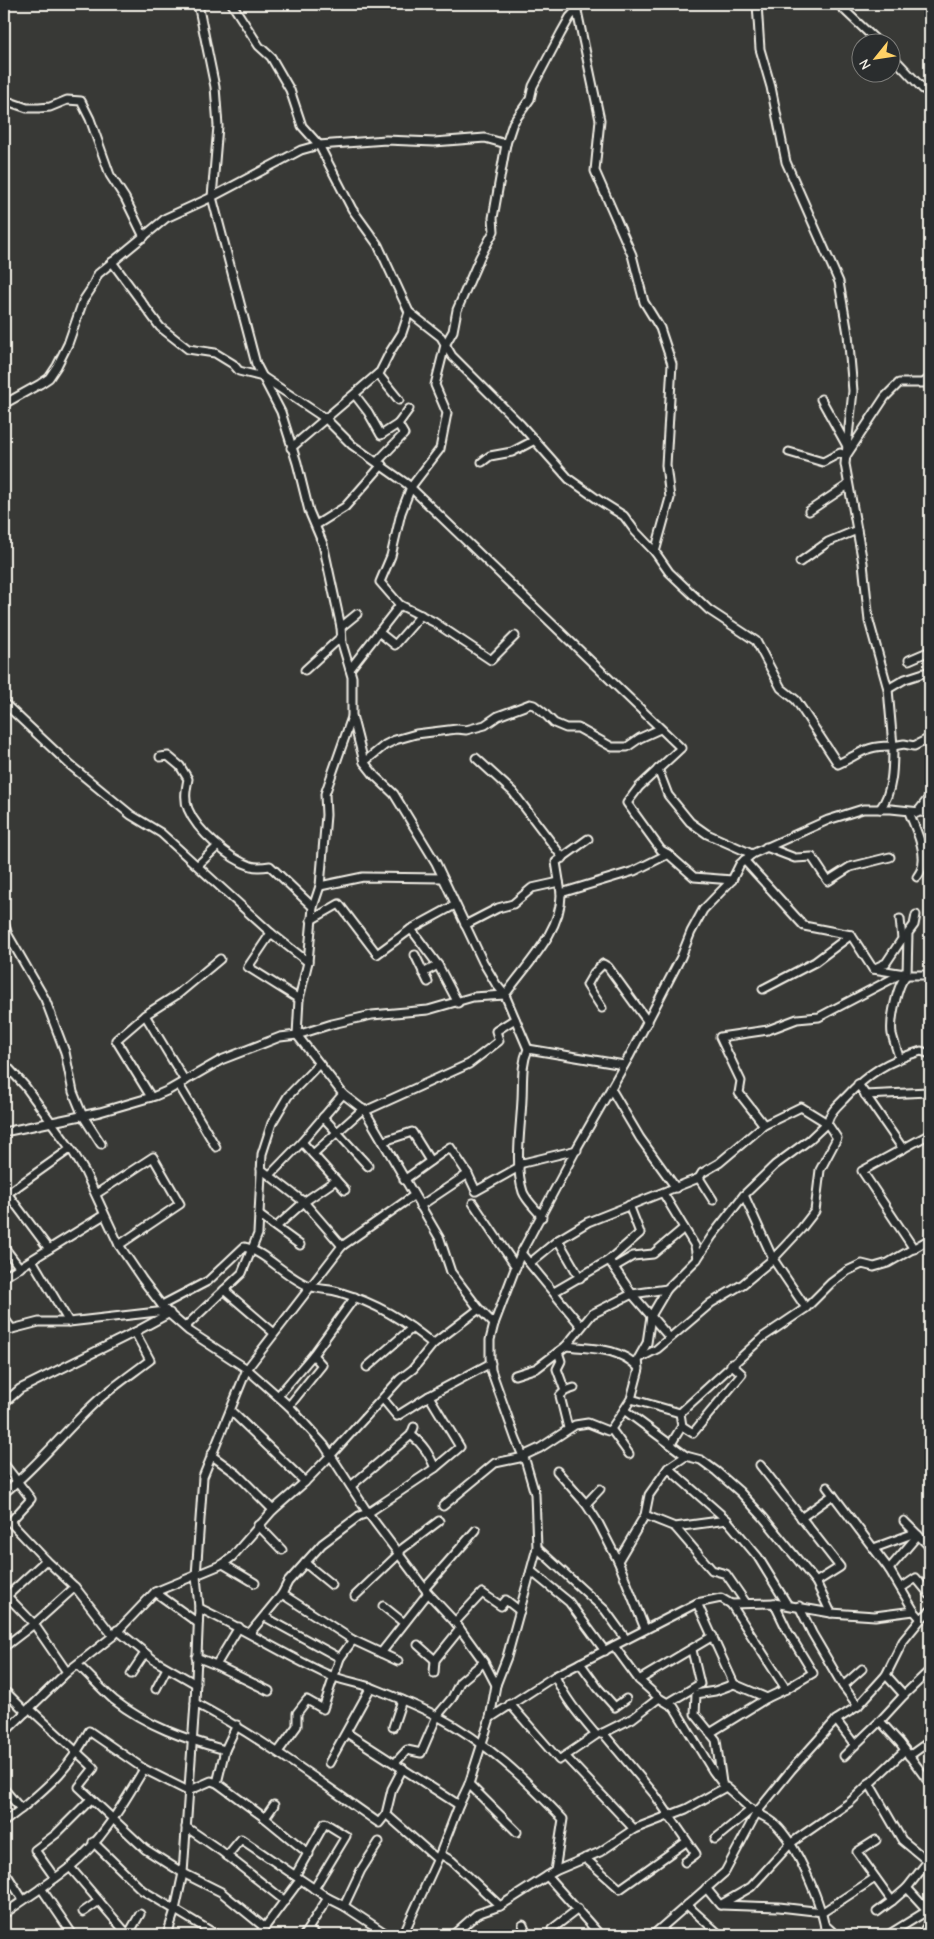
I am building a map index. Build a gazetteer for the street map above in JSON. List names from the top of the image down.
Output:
{
  "north": "bottom left"
}
